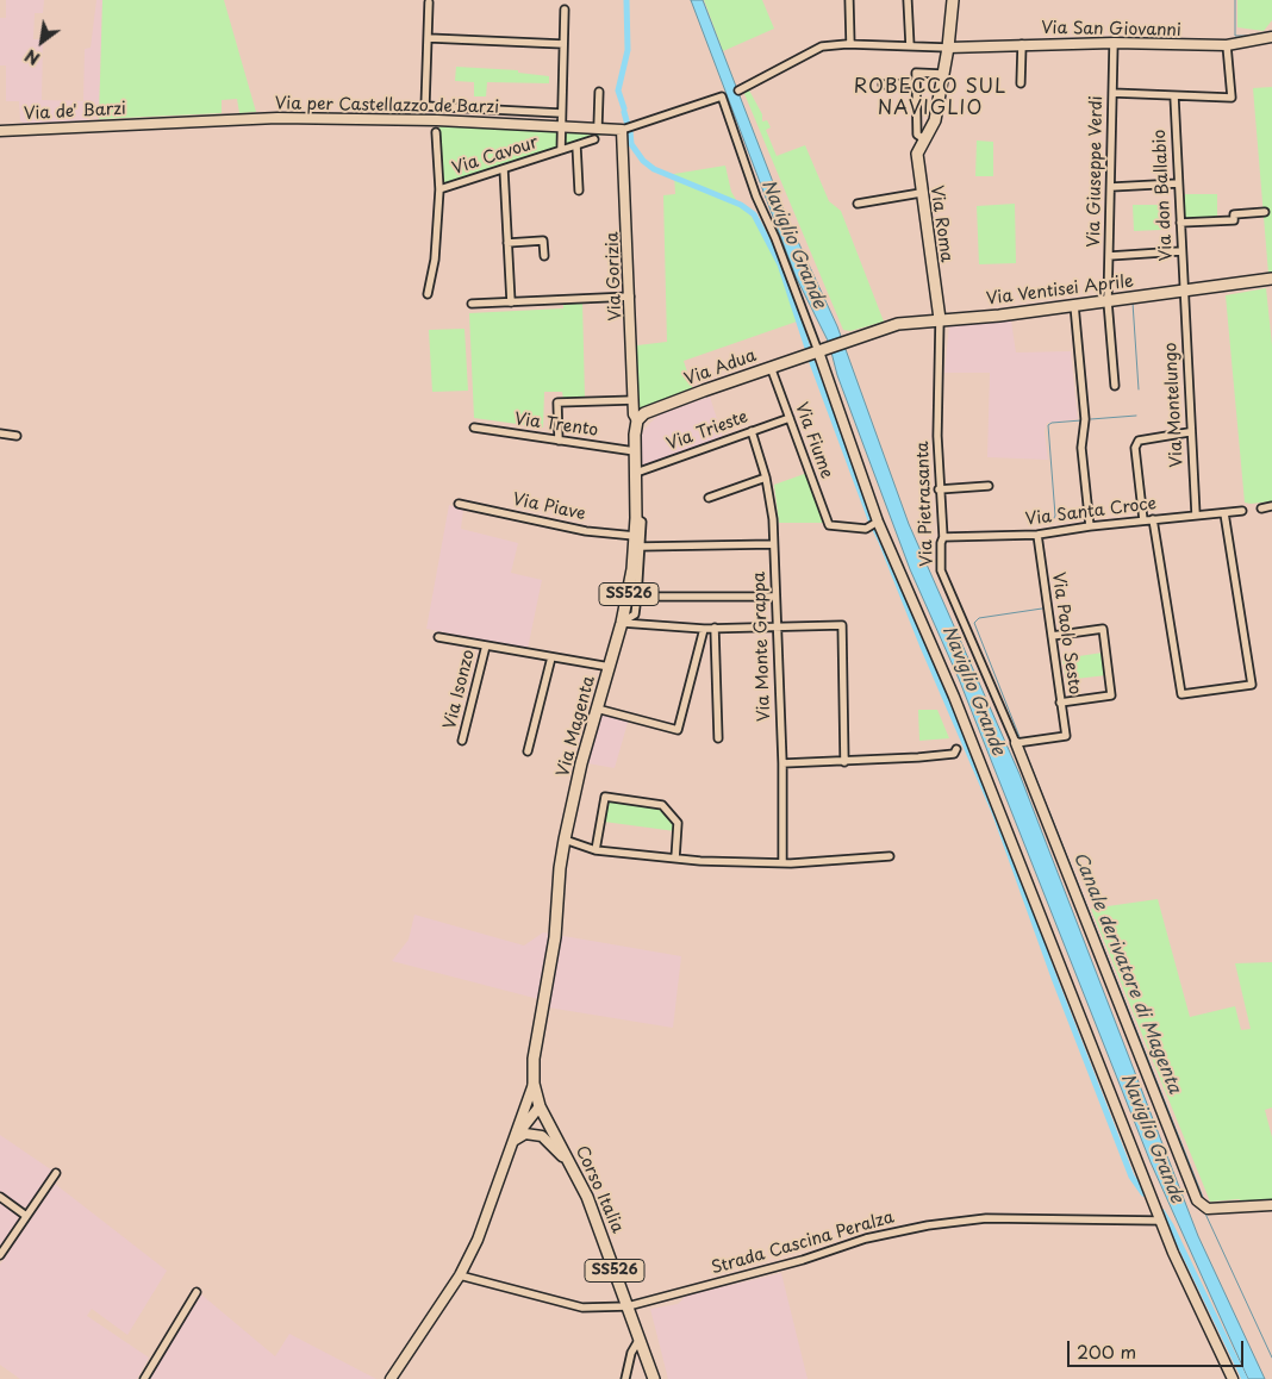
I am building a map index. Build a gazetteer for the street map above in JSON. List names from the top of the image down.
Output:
{
  "streets": {
    "main road": [
      "Via Roma",
      "Via Ventisei Aprile",
      "Via Adua",
      "SS526",
      "Via Magenta",
      "Corso Italia"
    ],
    "street": [
      "Via San Giovanni",
      "Via per Castellazzo de'Barzi",
      "Via de' Barzi",
      "Via Cavour",
      "Via Giuseppe Verdi",
      "Via don Ballabio",
      "Via Gorizia",
      "Via Montelungo",
      "Via Trento",
      "Via Trieste",
      "Via Fiume",
      "Via Pietrasanta",
      "Via Piave",
      "Via Santa Croce",
      "Via Paolo Sesto",
      "Via Monte Grappa",
      "Via Isonzo",
      "Strada Cascina Peralza"
    ]
  },
  "crossings": [
    ["Via San Giovanni", "Via Giuseppe Verdi"],
    ["Via per Castellazzo de'Barzi", "Via de' Barzi"],
    ["Via per Castellazzo de'Barzi", "Via Cavour"],
    ["Via per Castellazzo de'Barzi", "Via Gorizia"],
    ["Via Giuseppe Verdi", "Via Ventisei Aprile"],
    ["Via don Ballabio", "Via Ventisei Aprile"],
    ["Via don Ballabio", "Via Montelungo"],
    ["Via Roma", "Via Ventisei Aprile"],
    ["Via Roma", "Via Pietrasanta"],
    ["Via Gorizia", "Via Adua"],
    ["Via Gorizia", "Via Magenta"],
    ["Via Ventisei Aprile", "Via Montelungo"],
    ["Via Ventisei Aprile", "Via Pietrasanta"],
    ["Via Adua", "Via Fiume"],
    ["Via Adua", "Via Magenta"],
    ["Via Montelungo", "Via Santa Croce"],
    ["Via Trento", "Via Magenta"],
    ["Via Trieste", "Via Fiume"],
    ["Via Trieste", "Via Monte Grappa"],
    ["Via Trieste", "Via Magenta"],
    ["Via Pietrasanta", "Via Santa Croce"],
    ["Via Pietrasanta", "Via Paolo Sesto"],
    ["Via Piave", "Via Magenta"],
    ["Via Santa Croce", "Via Paolo Sesto"],
    ["SS526", "Via Magenta"],
    ["SS526", "Corso Italia"],
    ["Corso Italia", "Strada Cascina Peralza"]
  ],
  "districts": ["ROBECCO SUL NAVIGLIO"],
  "water": ["Naviglio Grande", "Canale derivatore di Magenta"],
  "scale_bar": "200 m",
  "north": "bottom left"
}
